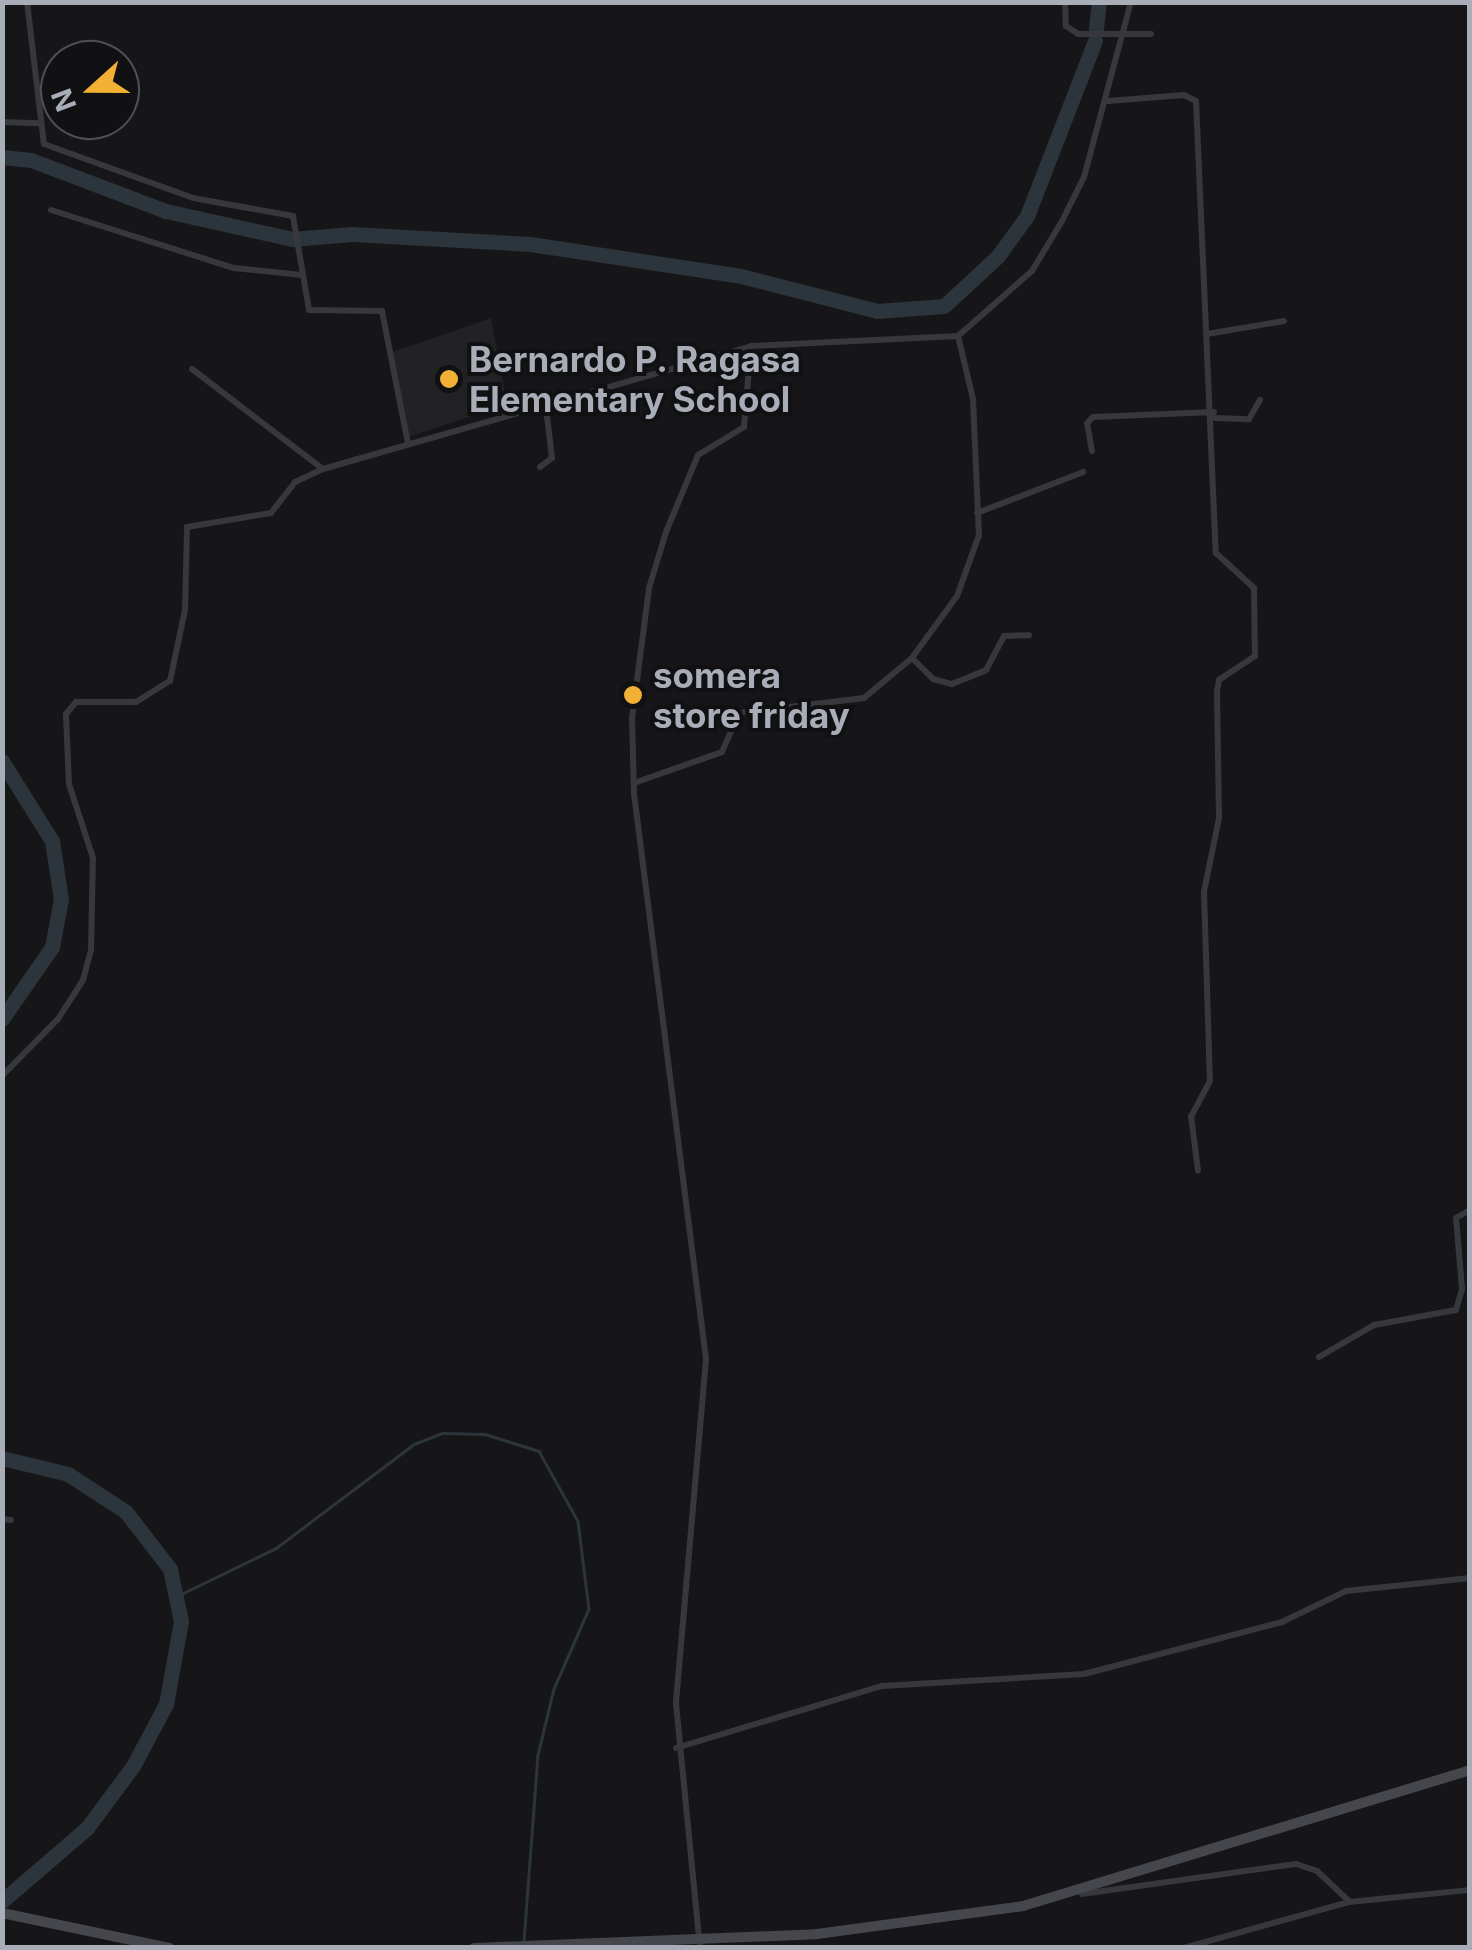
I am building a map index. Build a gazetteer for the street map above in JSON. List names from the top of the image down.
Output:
{
  "places": ["Bernardo P. Ragasa Elementary School", "somera store friday"],
  "north": "left"
}
